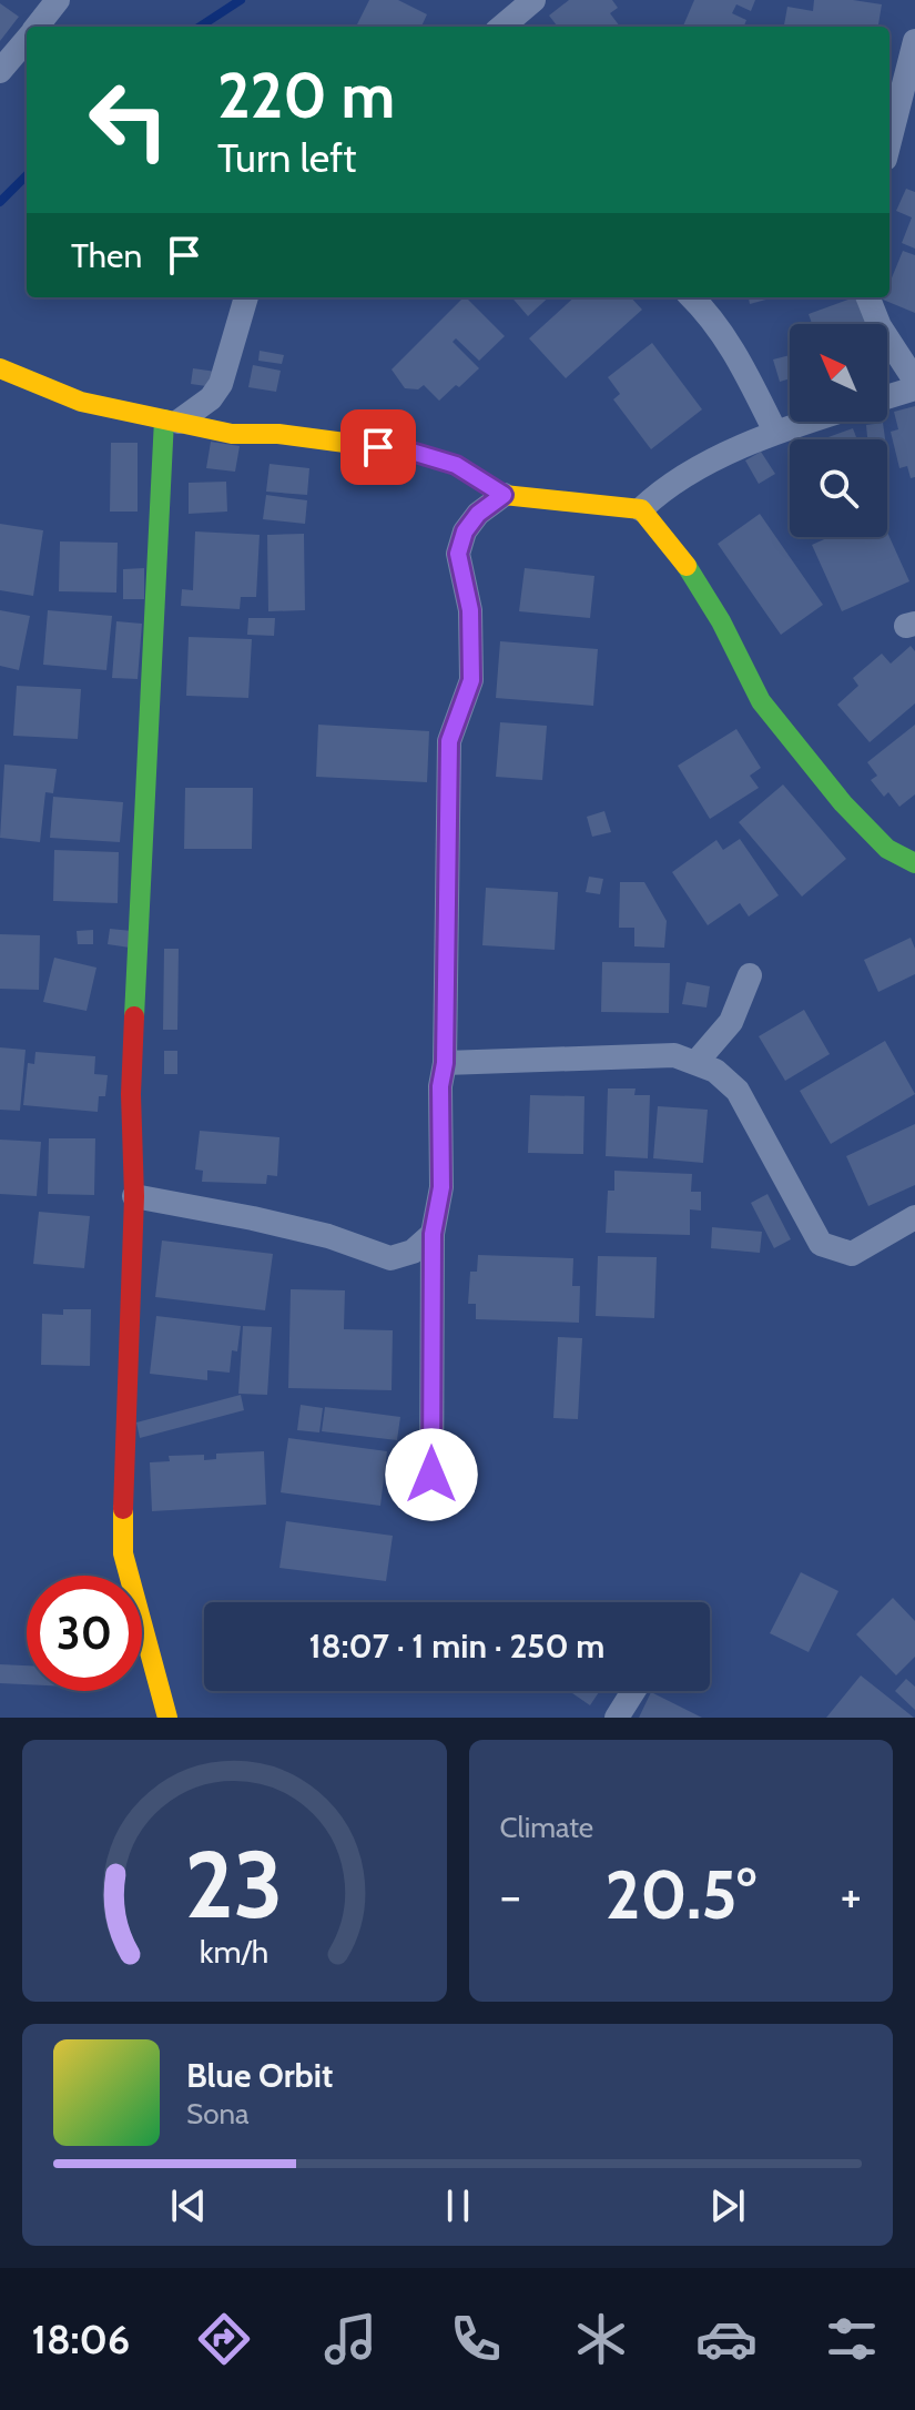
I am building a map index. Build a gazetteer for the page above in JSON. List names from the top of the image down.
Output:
{
  "north": "top left",
  "page": {
    "turn": ["220 m", "Turn left"],
    "then": "Then",
    "limit": "30",
    "trip": "18:07 · 1 min · 250 m",
    "tile": "Climate",
    "heat": ["−", "20.5°", "+"],
    "song": ["Blue Orbit", "Sona"],
    "tabs": "18:06",
    "gauge": ["23", "km/h"]
  }
}
